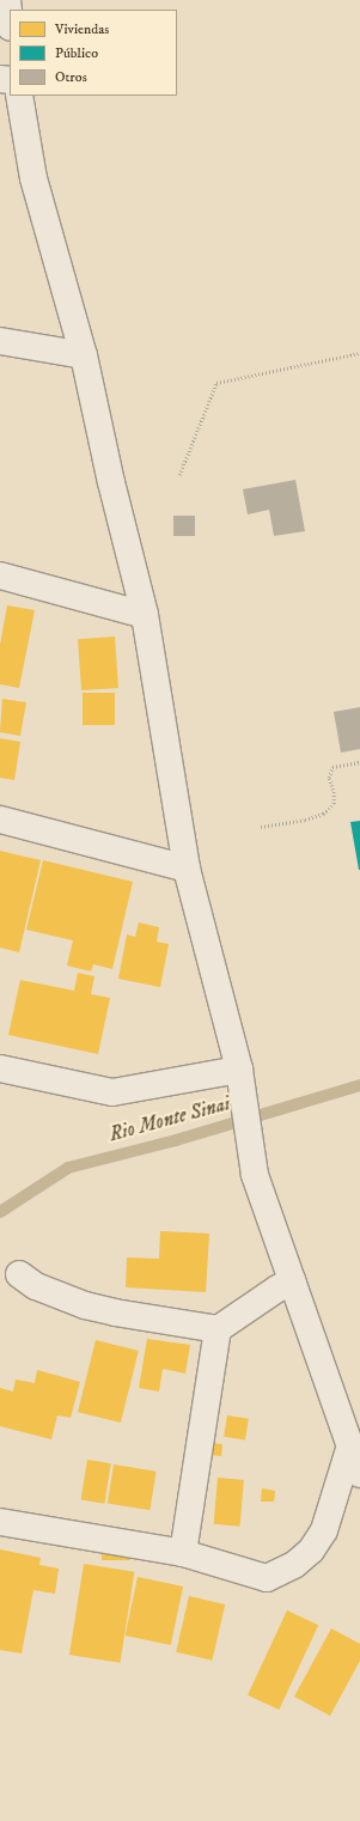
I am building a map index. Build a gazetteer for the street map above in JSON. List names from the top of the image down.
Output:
{
  "water": ["Rio Monte Sinai"],
  "legend": ["Viviendas", "Público", "Otros"]
}
